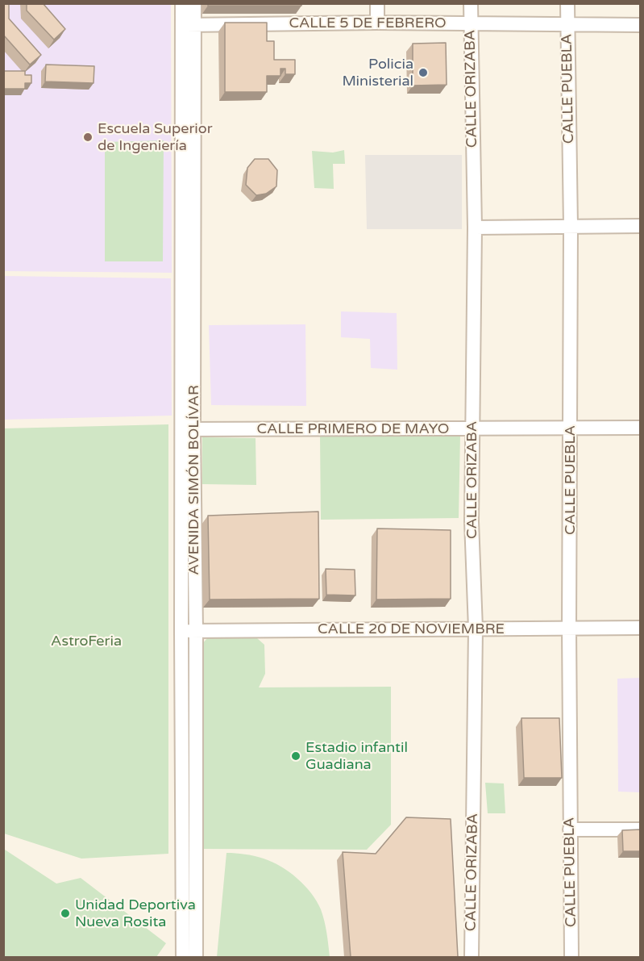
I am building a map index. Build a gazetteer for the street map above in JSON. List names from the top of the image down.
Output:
{
  "streets": {
    "street": [
      "CALLE 5 DE FEBRERO",
      "CALLE ORIZABA",
      "CALLE PUEBLA",
      "CALLE PRIMERO DE MAYO",
      "AVENIDA SIMÓN BOLÍVAR",
      "CALLE 20 DE NOVIEMBRE"
    ]
  },
  "crossings": [
    ["CALLE 5 DE FEBRERO", "CALLE ORIZABA"],
    ["CALLE 5 DE FEBRERO", "CALLE PUEBLA"],
    ["CALLE 5 DE FEBRERO", "AVENIDA SIMÓN BOLÍVAR"],
    ["CALLE ORIZABA", "CALLE PRIMERO DE MAYO"],
    ["CALLE ORIZABA", "CALLE 20 DE NOVIEMBRE"],
    ["CALLE PUEBLA", "CALLE PRIMERO DE MAYO"],
    ["CALLE PUEBLA", "CALLE 20 DE NOVIEMBRE"],
    ["CALLE PRIMERO DE MAYO", "AVENIDA SIMÓN BOLÍVAR"],
    ["AVENIDA SIMÓN BOLÍVAR", "CALLE 20 DE NOVIEMBRE"]
  ],
  "parks": ["AstroFeria"],
  "places": [
    "Policia Ministerial",
    "Escuela Superior de Ingeniería",
    "Estadio infantil Guadiana",
    "Unidad Deportiva Nueva Rosita"
  ]
}
